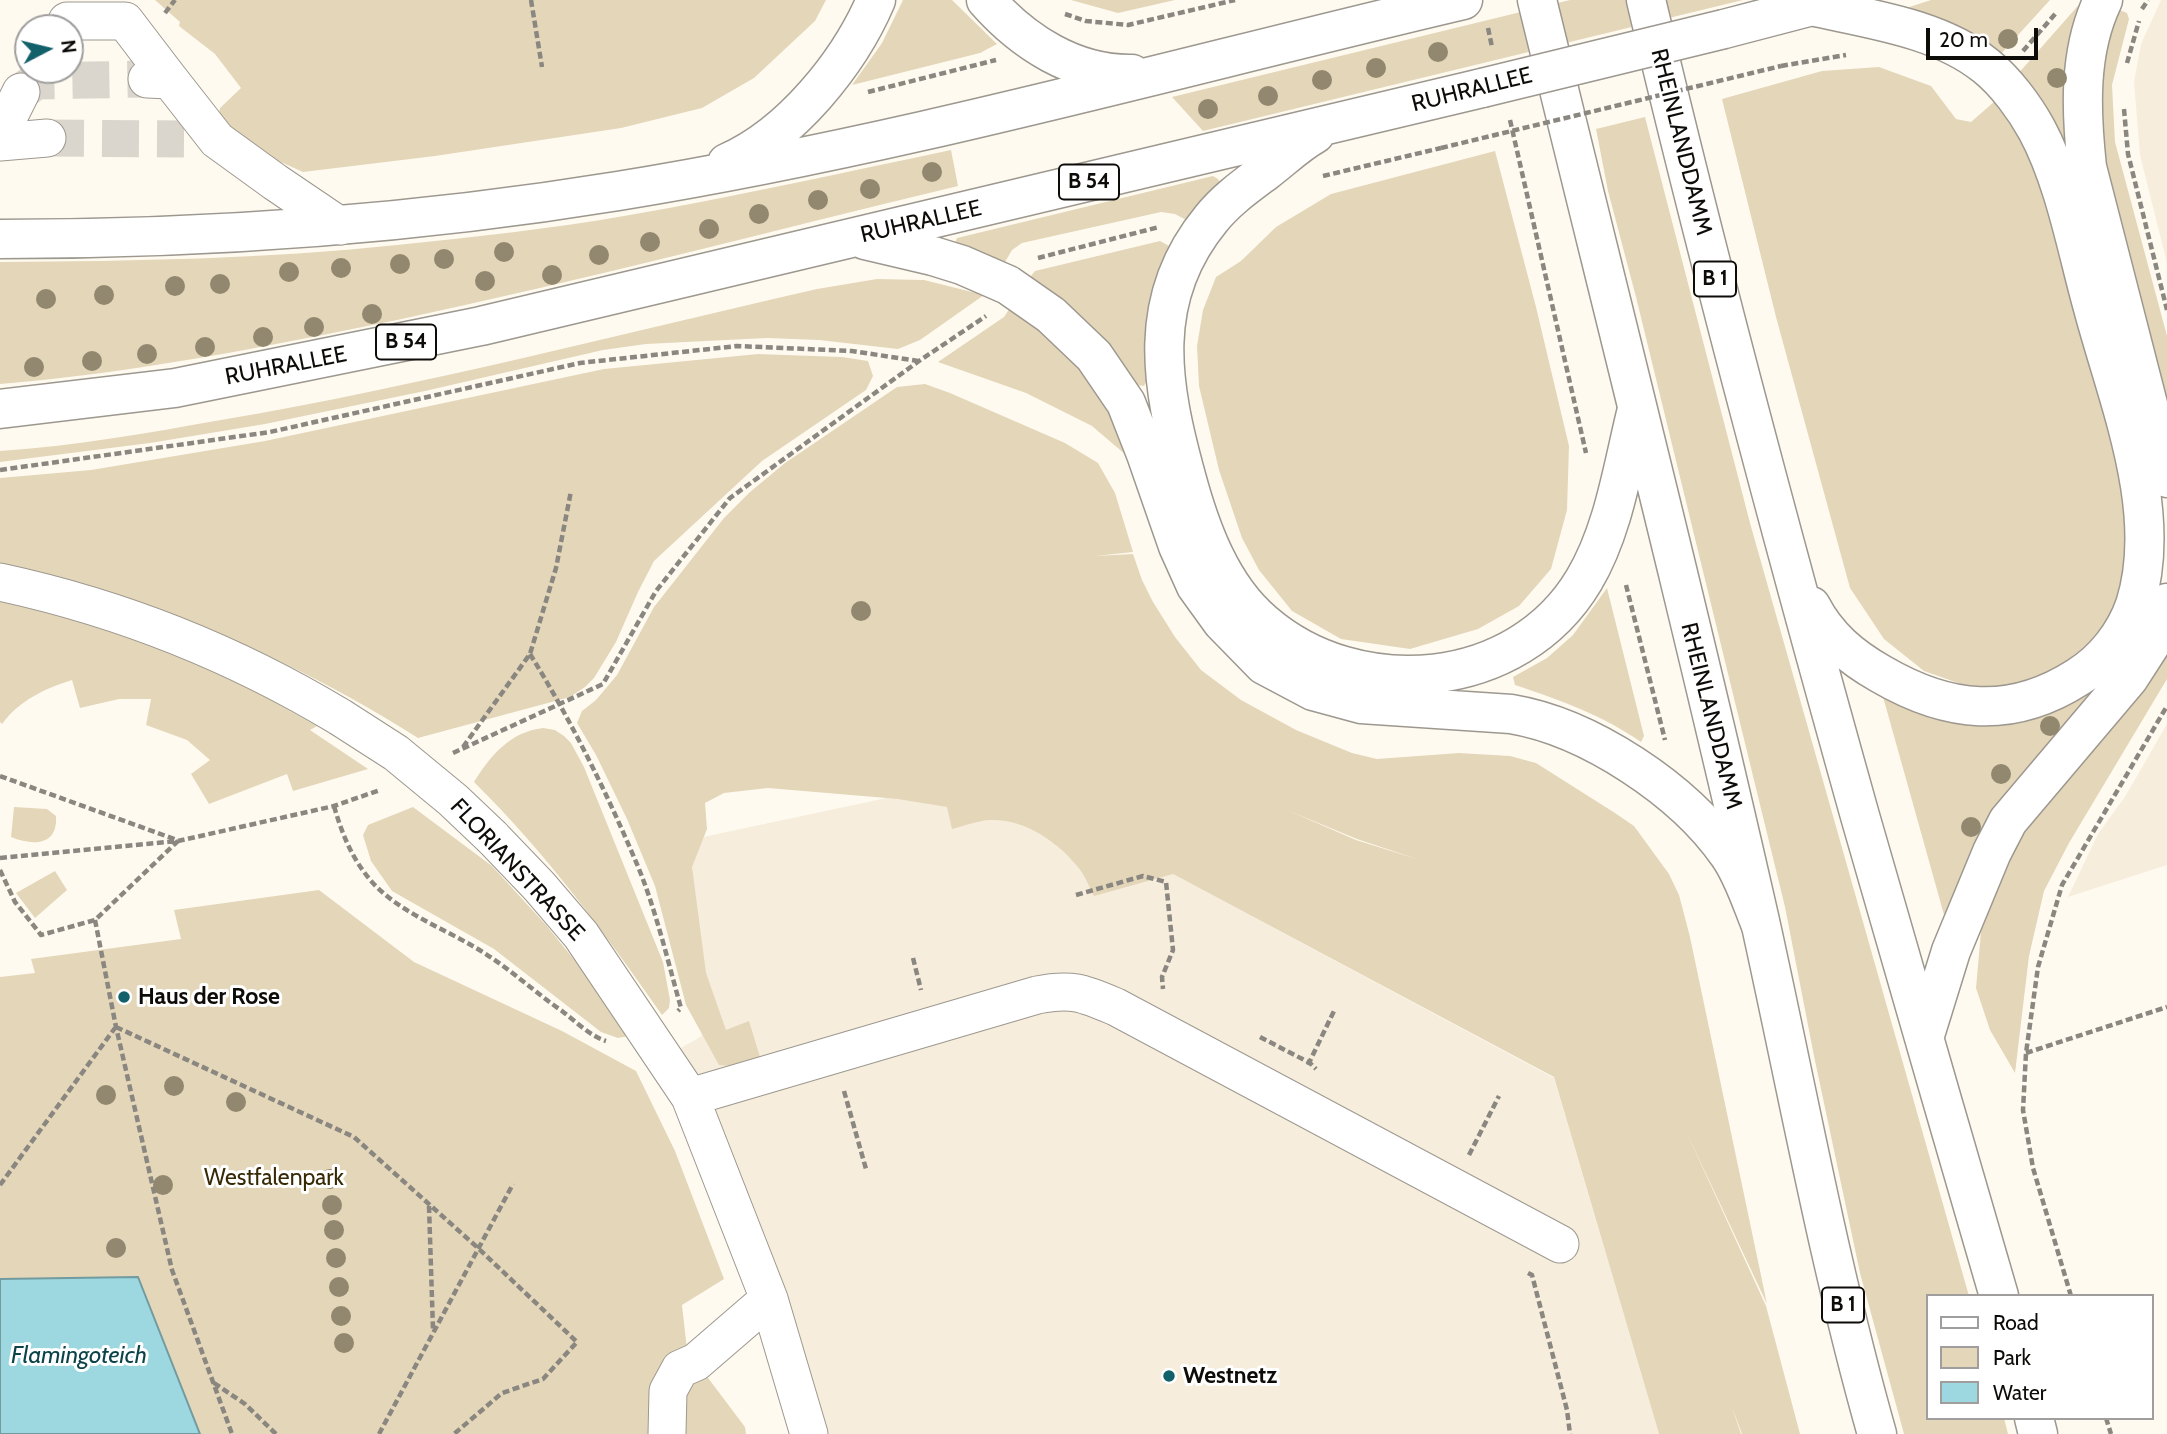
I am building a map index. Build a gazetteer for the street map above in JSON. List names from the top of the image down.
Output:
{
  "streets": {
    "main road": [
      "RUHRALLEE",
      "RHEINLANDDAMM",
      "B 54",
      "B 1"
    ],
    "street": ["FLORIANSTRASSE"]
  },
  "water": ["Flamingoteich"],
  "parks": ["Westfalenpark"],
  "places": ["Haus der Rose", "Westnetz"],
  "legend": ["Road", "Park", "Water"],
  "scale_bar": "20 m",
  "north": "right"
}
